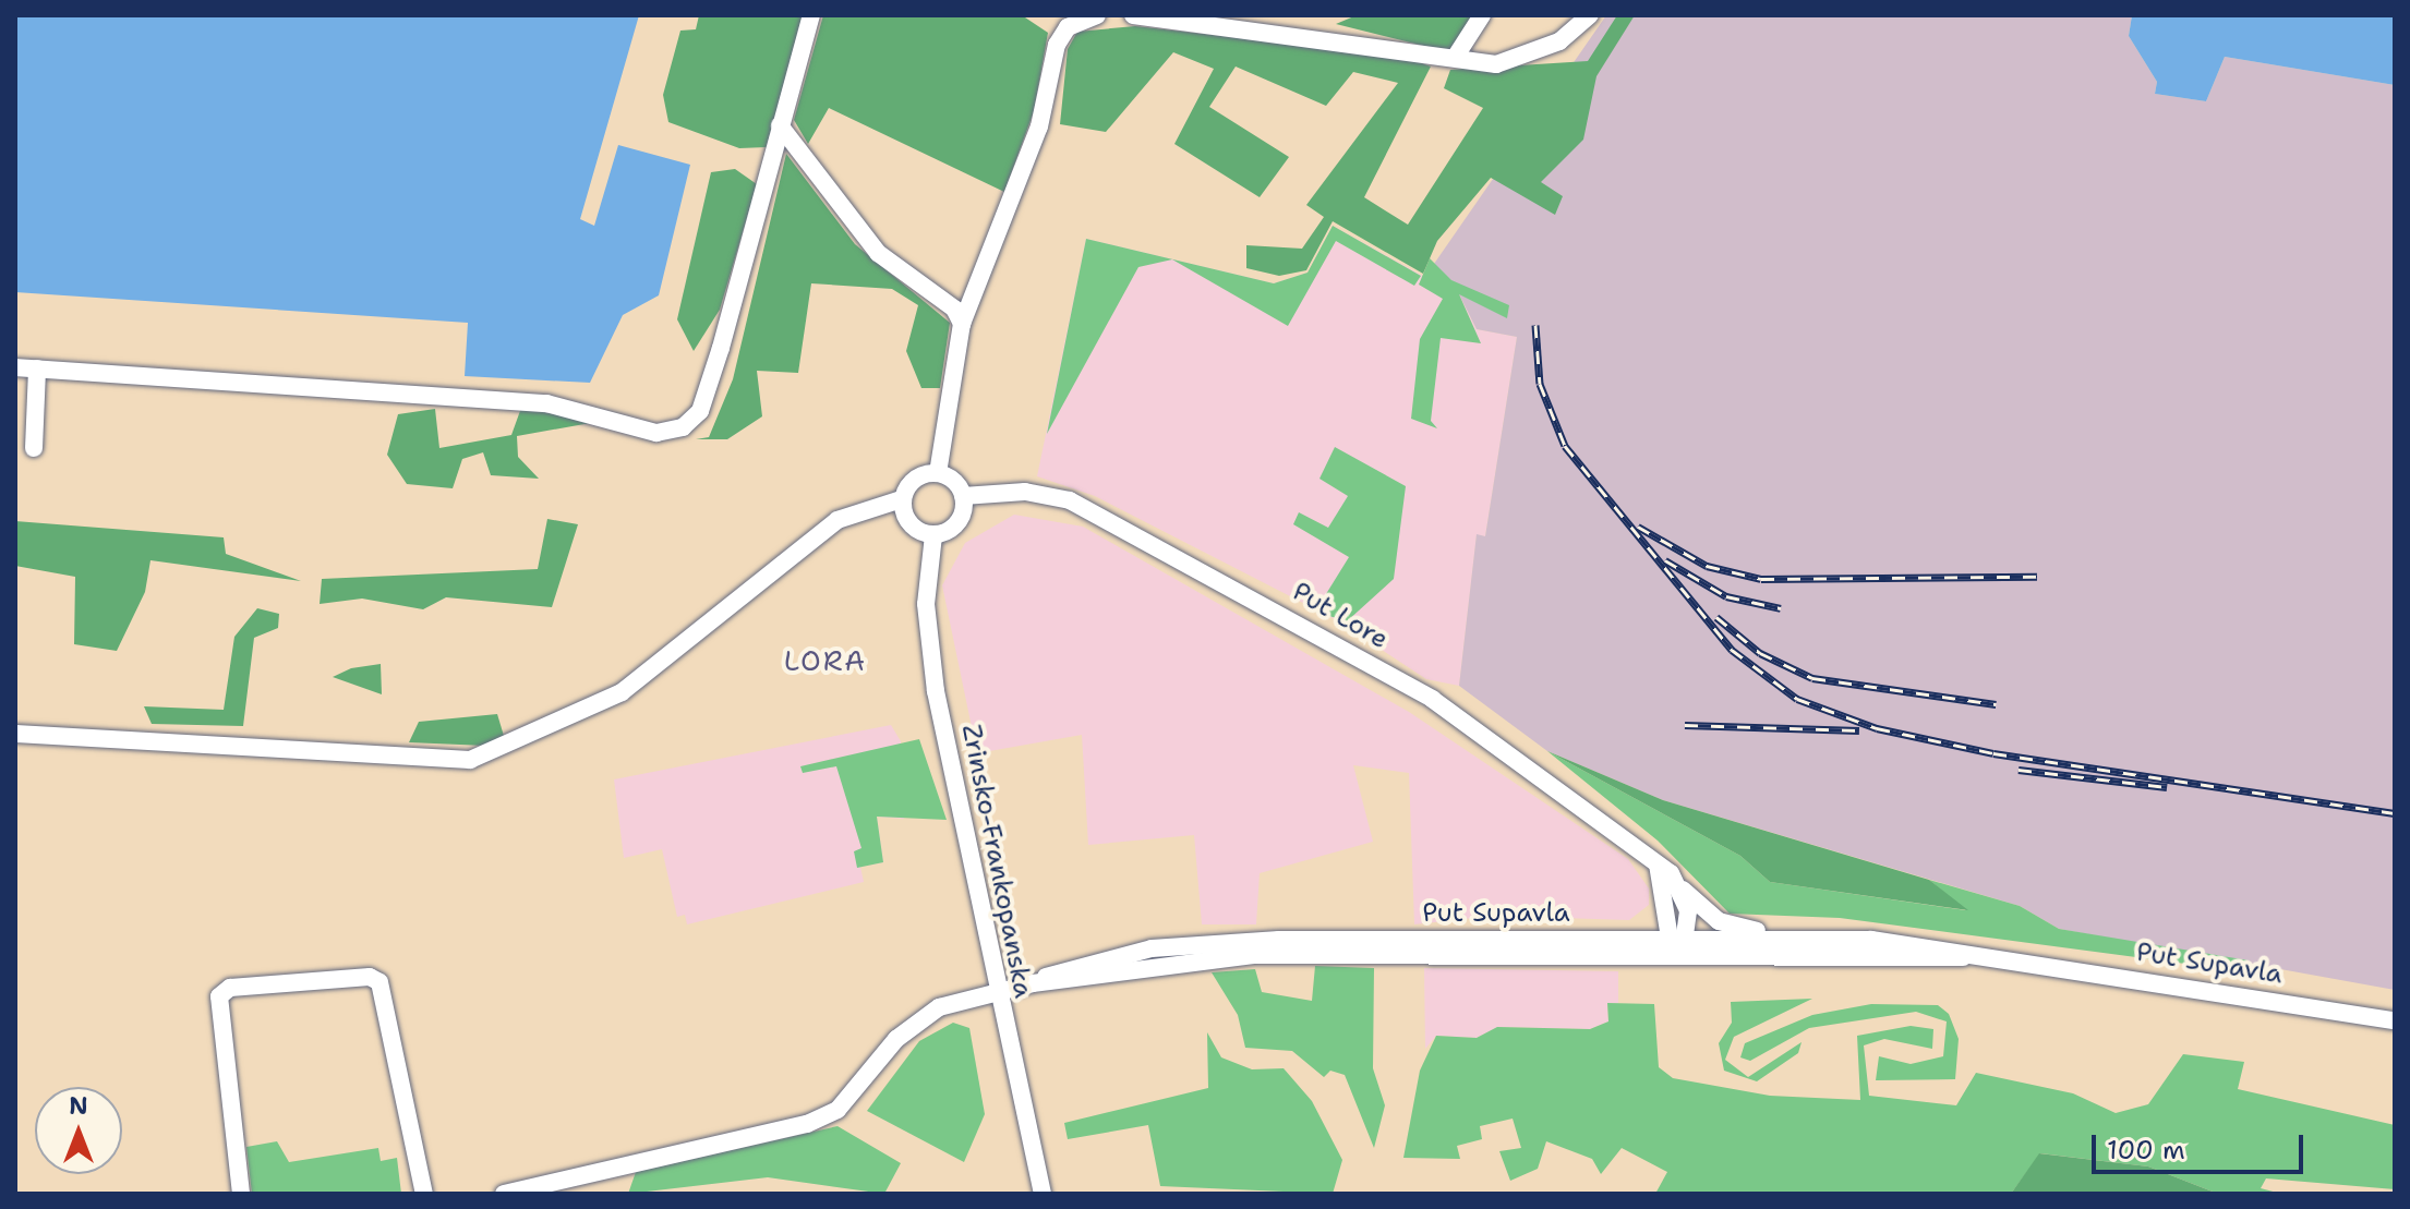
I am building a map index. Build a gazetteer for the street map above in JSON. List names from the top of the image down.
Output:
{
  "streets": {
    "street": ["Put Lore", "Zrinsko-Frankopanska", "Put Supavla"]
  },
  "crossings": [
    ["Put Lore", "Zrinsko-Frankopanska"],
    ["Put Lore", "Put Supavla"],
    ["Zrinsko-Frankopanska", "Put Supavla"]
  ],
  "districts": ["LORA"],
  "scale_bar": "100 m",
  "north": "top"
}
